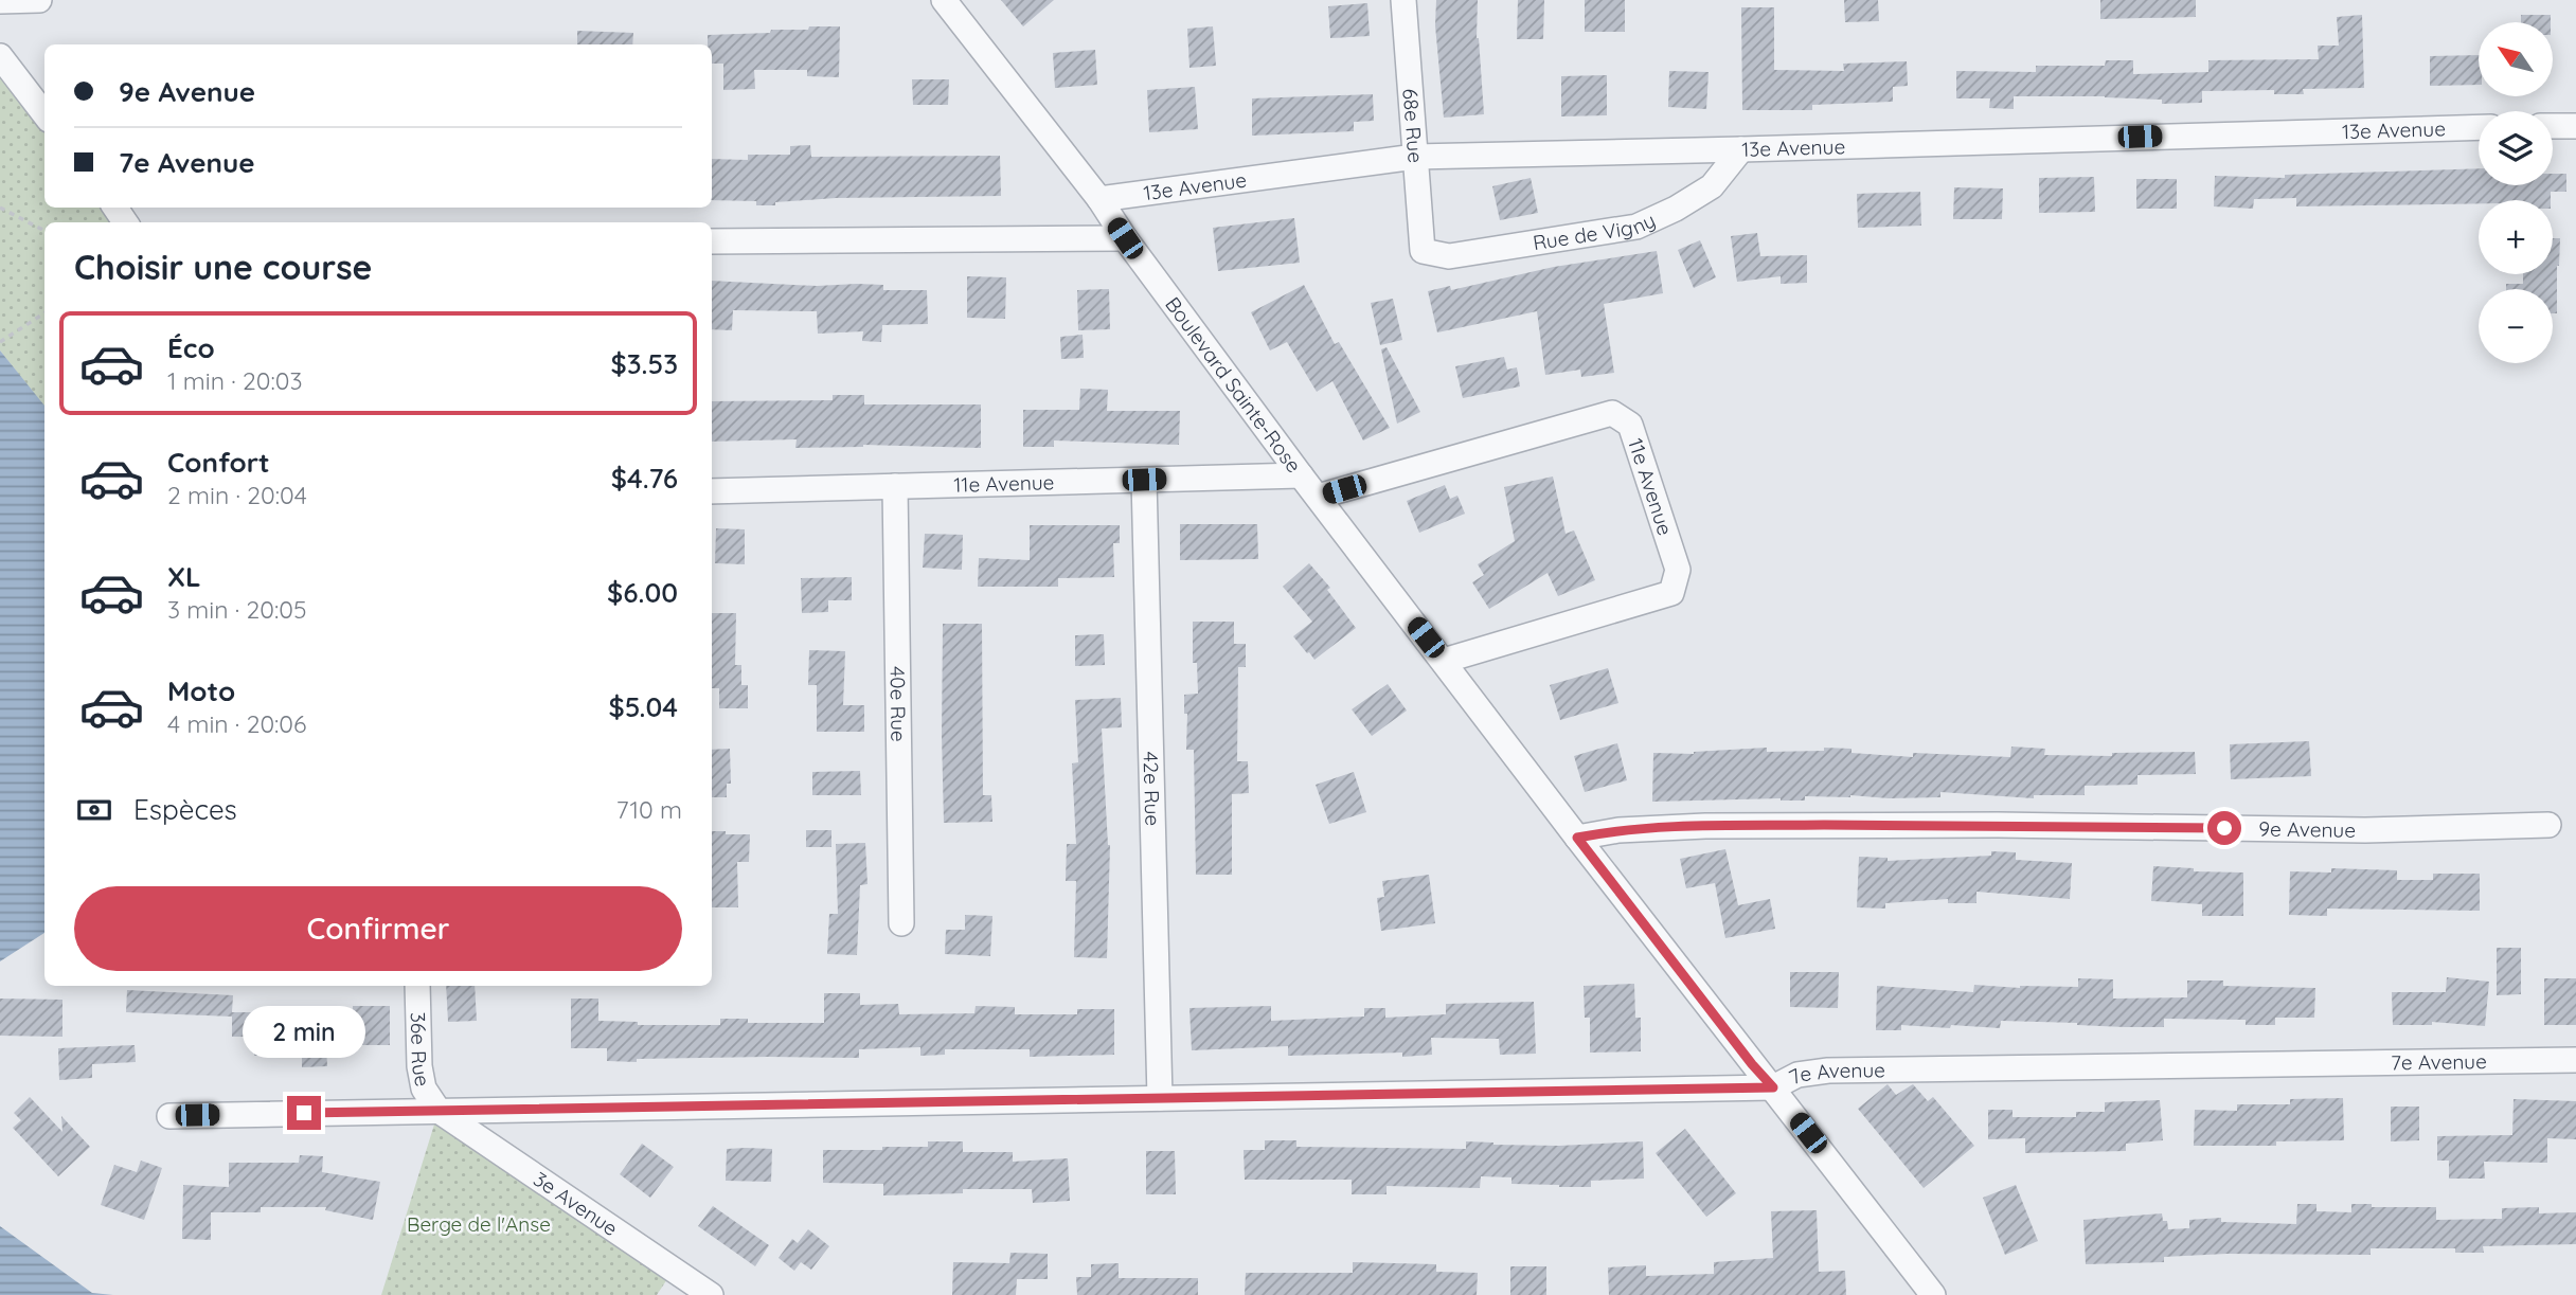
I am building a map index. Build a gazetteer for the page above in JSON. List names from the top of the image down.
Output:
{
  "streets": {
    "street": [
      "68e Rue",
      "13e Avenue",
      "Rue de Vigny",
      "Boulevard Sainte-Rose",
      "11e Avenue",
      "40e Rue",
      "42e Rue",
      "9e Avenue",
      "36e Rue",
      "7e Avenue",
      "3e Avenue"
    ]
  },
  "crossings": [
    ["68e Rue", "13e Avenue"],
    ["68e Rue", "Rue de Vigny"],
    ["13e Avenue", "Rue de Vigny"],
    ["13e Avenue", "Boulevard Sainte-Rose"],
    ["Boulevard Sainte-Rose", "11e Avenue"],
    ["Boulevard Sainte-Rose", "9e Avenue"],
    ["Boulevard Sainte-Rose", "7e Avenue"],
    ["11e Avenue", "40e Rue"],
    ["11e Avenue", "42e Rue"],
    ["42e Rue", "7e Avenue"],
    ["36e Rue", "7e Avenue"],
    ["36e Rue", "3e Avenue"],
    ["7e Avenue", "3e Avenue"]
  ],
  "parks": ["Berge de l'Anse"],
  "north": "top left",
  "page": {
    "map_buttons": ["+", "−"],
    "banner": ["9e Avenue", "7e Avenue"],
    "heading": "Choisir une course",
    "list": [
      {
        "name": "Éco",
        "note": "1 min · 20:03",
        "value": "$3.53"
      },
      {
        "name": "Confort",
        "note": "2 min · 20:04",
        "value": "$4.76"
      },
      {
        "name": "XL",
        "note": "3 min · 20:05",
        "value": "$6.00"
      },
      {
        "name": "Moto",
        "note": "4 min · 20:06",
        "value": "$5.04"
      }
    ],
    "pay": ["Espèces", "710 m"],
    "buttons": "Confirmer",
    "bubble": "2 min"
  }
}
